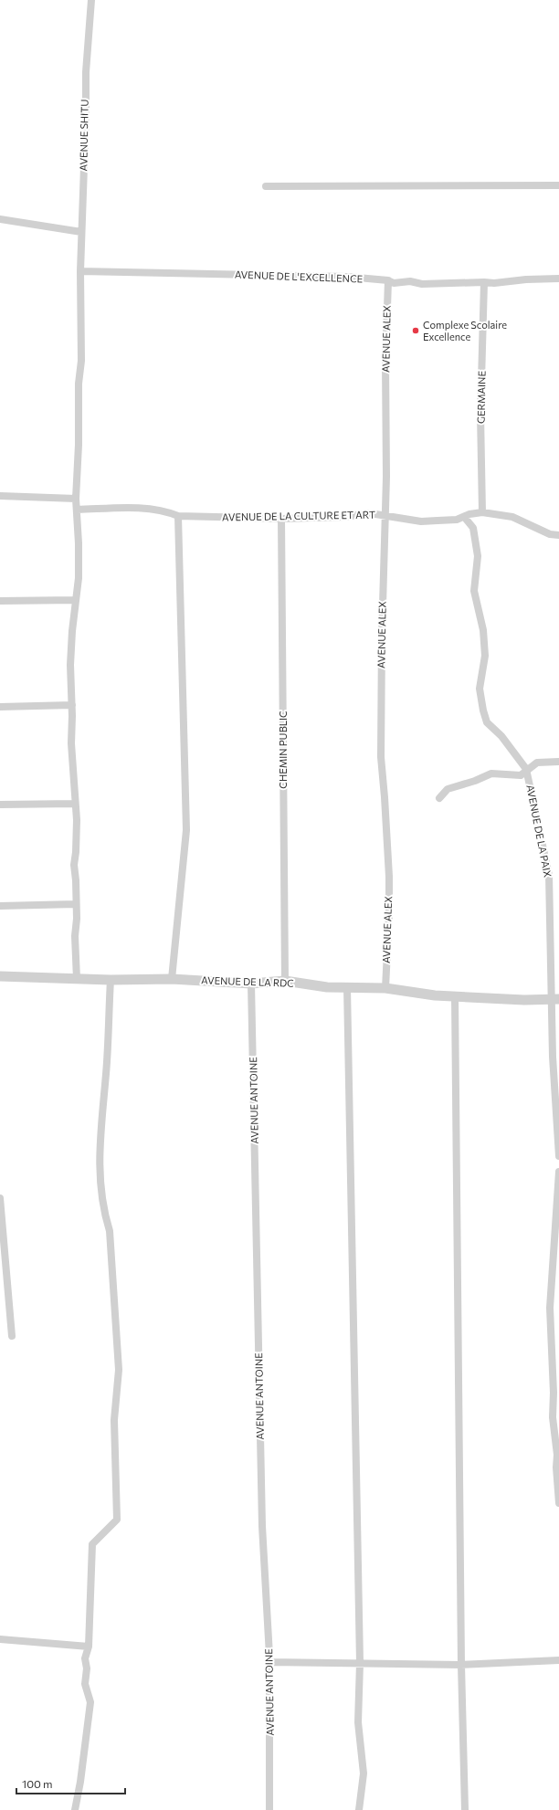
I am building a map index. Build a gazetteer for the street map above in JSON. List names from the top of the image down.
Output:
{
  "streets": {
    "street": [
      "AVENUE SHITU",
      "AVENUE DE L'EXCELLENCE",
      "AVENUE ALEX",
      "GERMAINE",
      "AVENUE DE LA CULTURE ET ART",
      "CHEMIN PUBLIC",
      "AVENUE DE LA PAIX",
      "AVENUE DE LA RDC",
      "AVENUE ANTOINE"
    ]
  },
  "crossings": [
    ["AVENUE SHITU", "AVENUE DE L'EXCELLENCE"],
    ["AVENUE SHITU", "AVENUE DE LA CULTURE ET ART"],
    ["AVENUE SHITU", "AVENUE DE LA RDC"],
    ["AVENUE DE L'EXCELLENCE", "AVENUE ALEX"],
    ["AVENUE DE L'EXCELLENCE", "GERMAINE"],
    ["AVENUE ALEX", "AVENUE DE LA CULTURE ET ART"],
    ["AVENUE ALEX", "AVENUE DE LA RDC"],
    ["GERMAINE", "AVENUE DE LA CULTURE ET ART"],
    ["AVENUE DE LA CULTURE ET ART", "CHEMIN PUBLIC"],
    ["CHEMIN PUBLIC", "AVENUE DE LA RDC"],
    ["AVENUE DE LA PAIX", "AVENUE DE LA RDC"],
    ["AVENUE DE LA RDC", "AVENUE ANTOINE"]
  ],
  "places": ["Complexe Scolaire Excellence"],
  "scale_bar": "100 m"
}
